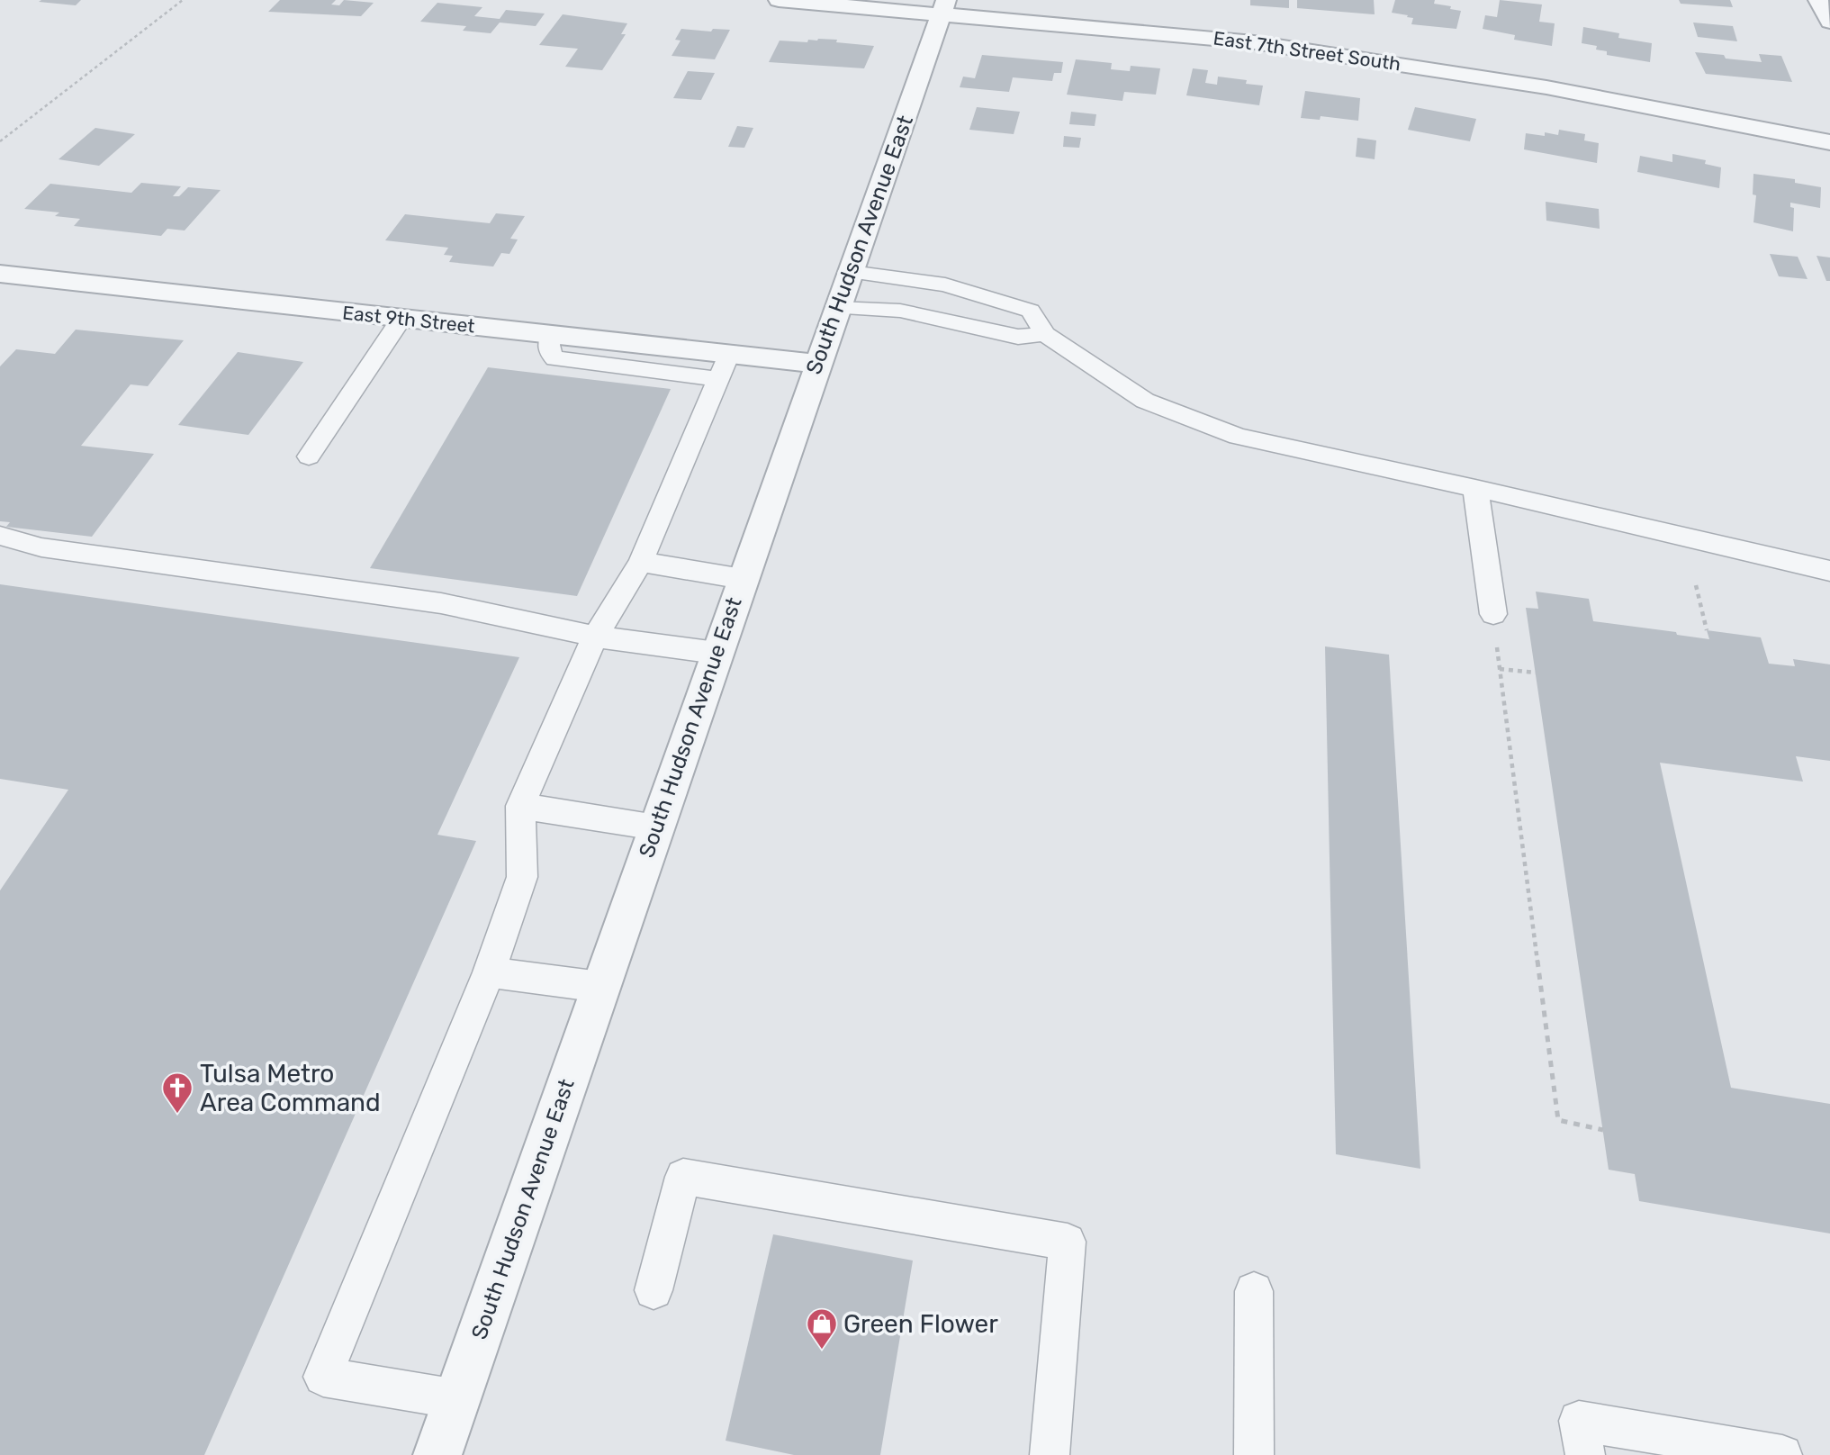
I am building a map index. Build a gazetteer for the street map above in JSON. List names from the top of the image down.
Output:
{
  "streets": {
    "street": ["East 7th Street South", "South Hudson Avenue East", "East 9th Street"]
  },
  "crossings": [
    ["East 7th Street South", "South Hudson Avenue East"],
    ["South Hudson Avenue East", "East 9th Street"]
  ],
  "places": {
    "church": ["Tulsa Metro Area Command"],
    "shop": ["Green Flower"]
  }
}
